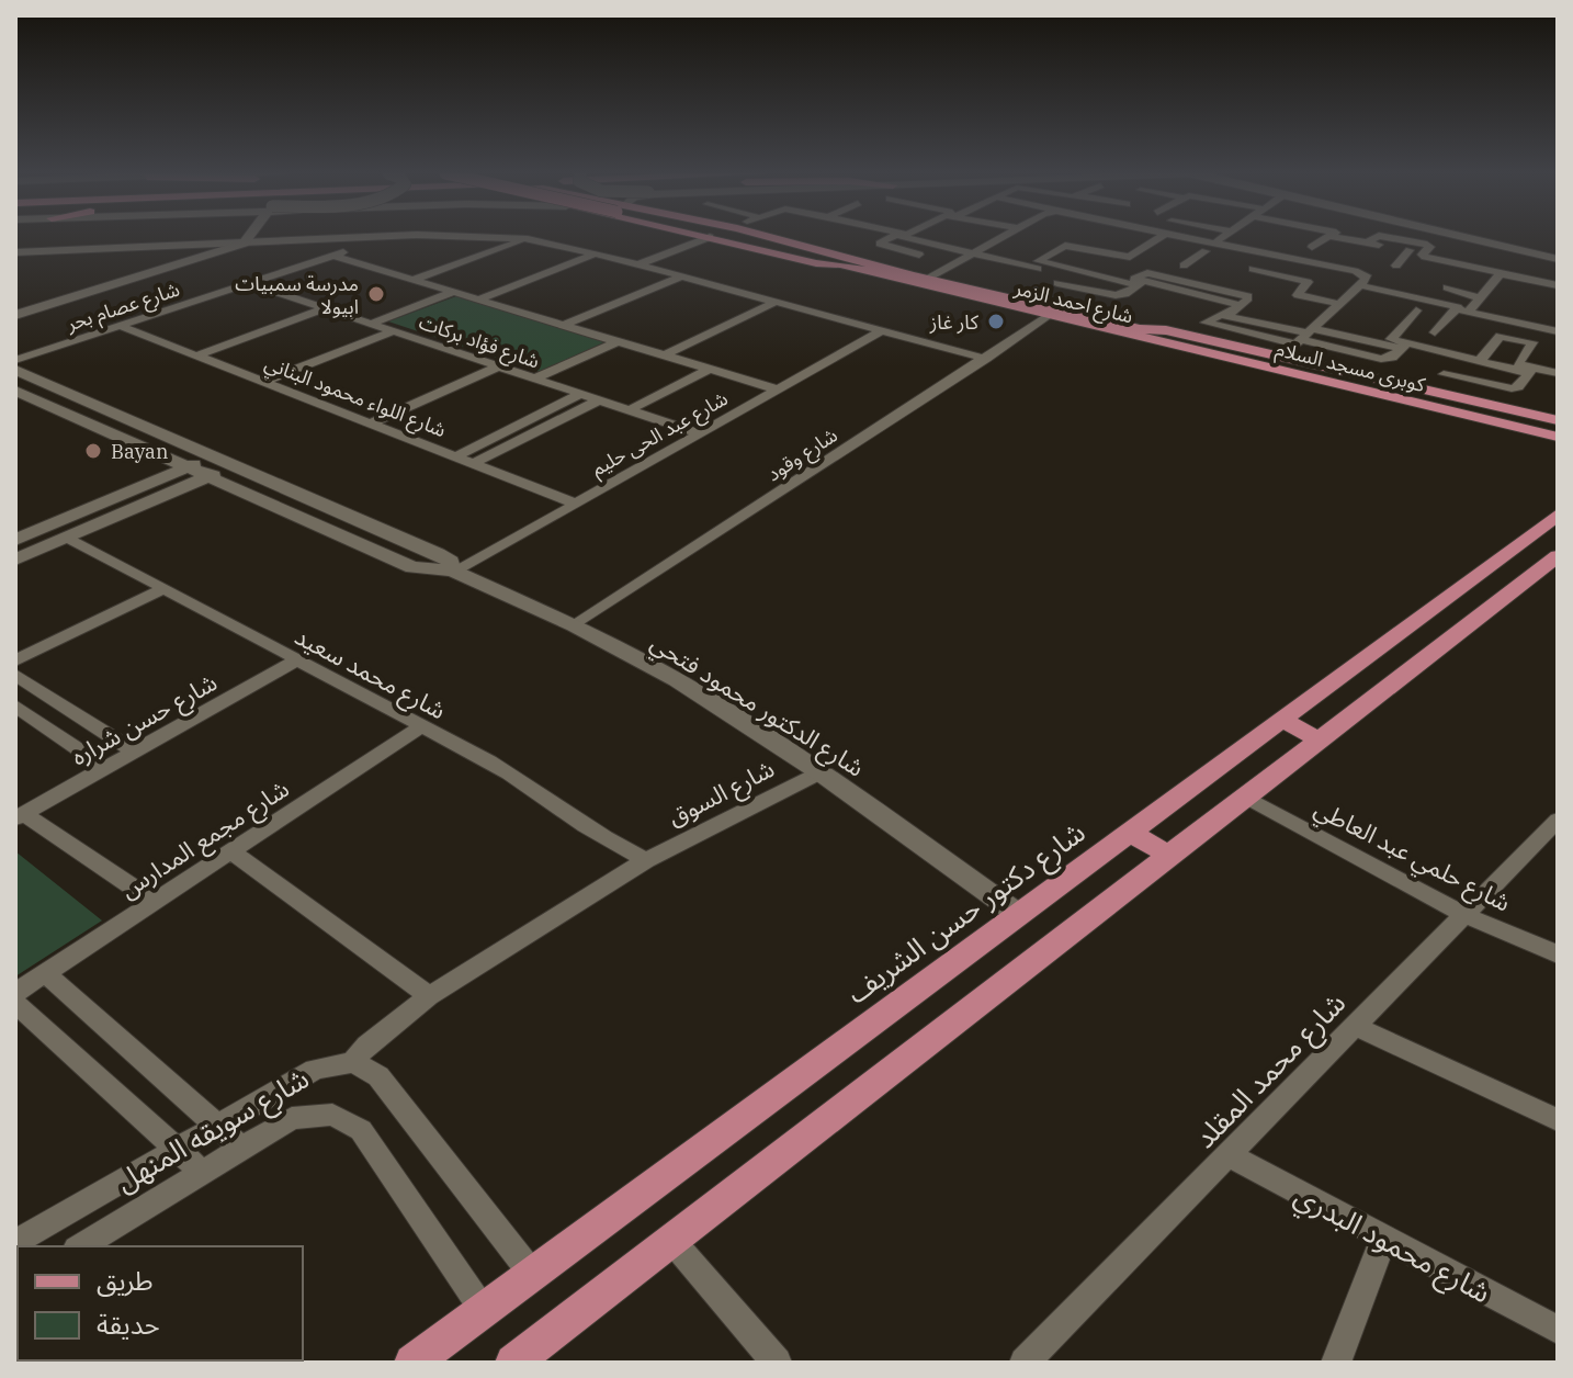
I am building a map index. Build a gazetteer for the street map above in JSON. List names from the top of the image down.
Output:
{
  "streets": {
    "main road": ["شارع احمد الزمر", "كوبرى مسجد السلام", "شارع دكتور حسن الشريف"],
    "street": [
      "شارع عصام بحر",
      "شارع فؤاد بركات",
      "شارع اللواء محمود البناني",
      "شارع عبد الحى حليم",
      "شارع وقود",
      "شارع محمد سعيد",
      "شارع الدكتور محمود فتحي",
      "شارع حسن شراره",
      "شارع السوق",
      "شارع مجمع المدارس",
      "شارع حلمي عبد العاطي",
      "شارع محمد المقلد",
      "شارع سويقه المنهل",
      "شارع محمود البدري"
    ]
  },
  "crossings": [
    ["شارع احمد الزمر", "كوبرى مسجد السلام"],
    ["شارع احمد الزمر", "شارع وقود"],
    ["شارع عصام بحر", "شارع فؤاد بركات"],
    ["شارع عصام بحر", "شارع اللواء محمود البناني"],
    ["شارع فؤاد بركات", "شارع عبد الحى حليم"],
    ["شارع اللواء محمود البناني", "شارع عبد الحى حليم"],
    ["شارع عبد الحى حليم", "شارع الدكتور محمود فتحي"],
    ["شارع وقود", "شارع الدكتور محمود فتحي"],
    ["شارع محمد سعيد", "شارع حسن شراره"],
    ["شارع محمد سعيد", "شارع السوق"],
    ["شارع محمد سعيد", "شارع مجمع المدارس"],
    ["شارع الدكتور محمود فتحي", "شارع السوق"],
    ["شارع الدكتور محمود فتحي", "شارع دكتور حسن الشريف"],
    ["شارع السوق", "شارع سويقه المنهل"],
    ["شارع حلمي عبد العاطي", "شارع محمد المقلد"],
    ["شارع دكتور حسن الشريف", "شارع سويقه المنهل"],
    ["شارع محمد المقلد", "شارع محمود البدري"]
  ],
  "places": ["مدرسة سمبيات ابيولا", "كار غاز", "Bayan"],
  "legend": ["طريق", "حديقة"]
}
